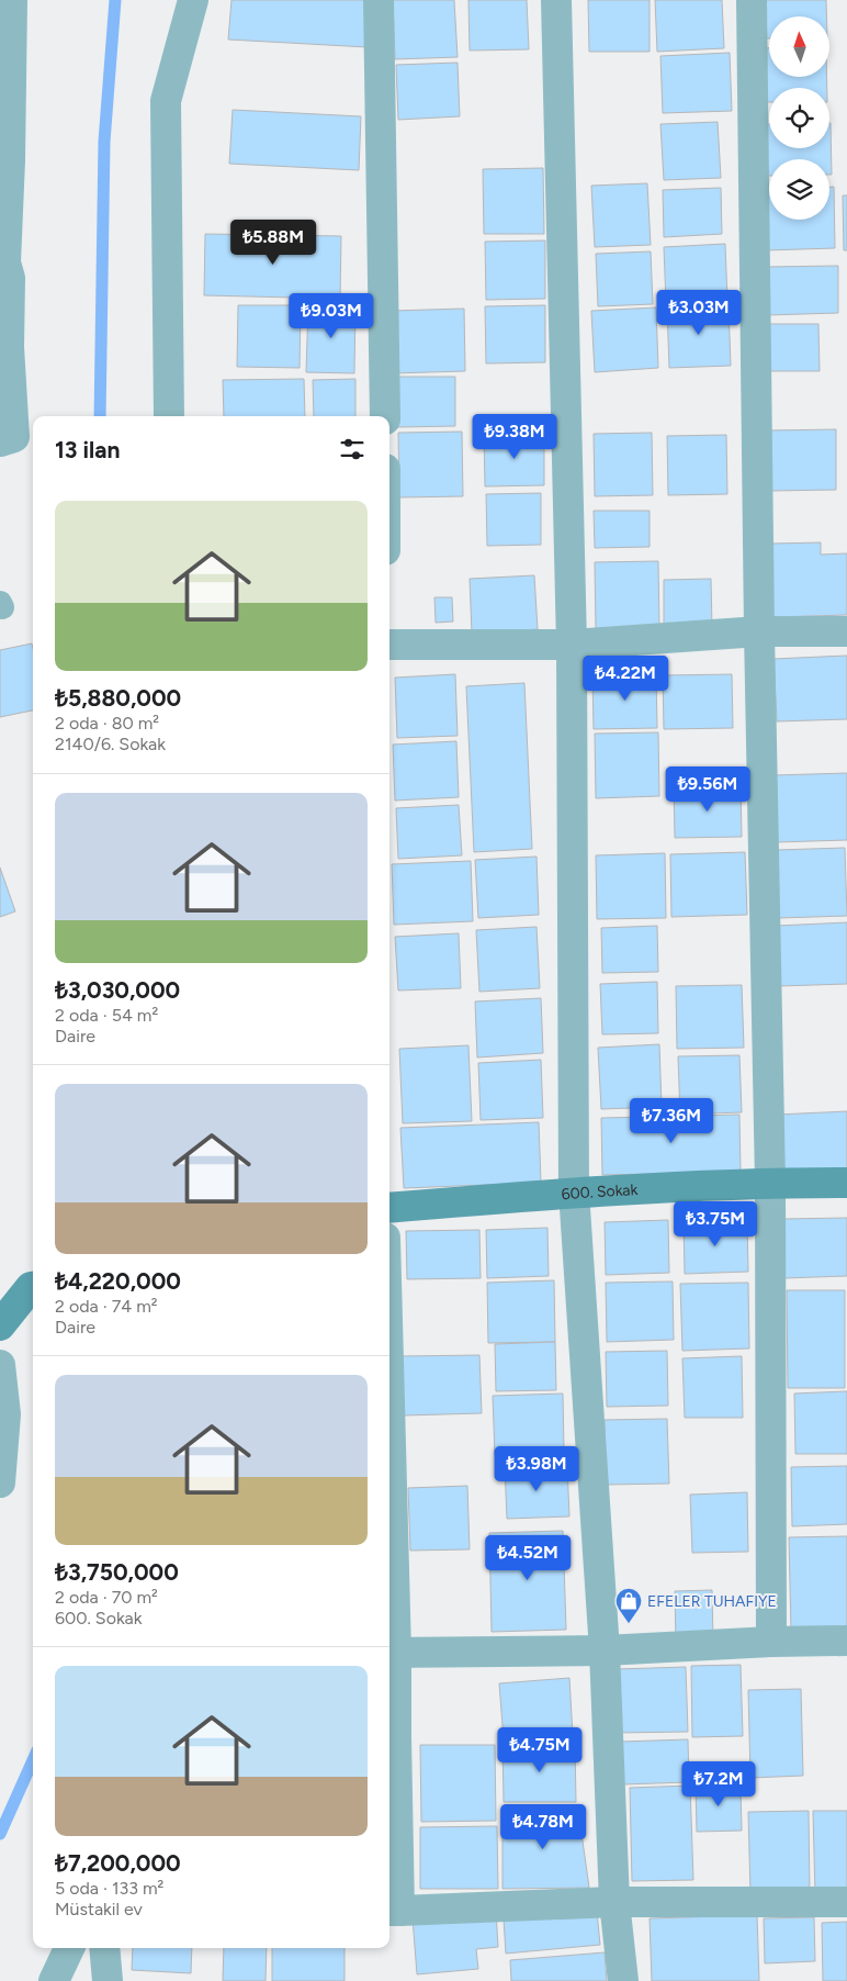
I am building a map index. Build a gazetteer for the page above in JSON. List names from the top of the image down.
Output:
{
  "streets": {
    "main road": ["600. Sokak"]
  },
  "places": {
    "shop": ["EFELER TUHAFIYE"]
  },
  "north": "top",
  "page": {
    "price": [
      "₺5.88M",
      "₺3.03M",
      "₺9.03M",
      "₺9.38M",
      "₺4.22M",
      "₺9.56M",
      "₺7.36M",
      "₺3.75M",
      "₺3.98M",
      "₺4.52M",
      "₺4.75M",
      "₺7.2M",
      "₺4.78M"
    ],
    "heading": "13 ilan",
    "list": [
      {
        "name": "₺5,880,000",
        "note": "2 oda · 80 m² · 2140/6. Sokak"
      },
      {
        "name": "₺3,030,000",
        "note": "2 oda · 54 m² · Daire"
      },
      {
        "name": "₺4,220,000",
        "note": "2 oda · 74 m² · Daire"
      },
      {
        "name": "₺3,750,000",
        "note": "2 oda · 70 m² · 600. Sokak"
      },
      {
        "name": "₺7,200,000",
        "note": "5 oda · 133 m² · Müstakil ev"
      }
    ]
  }
}
